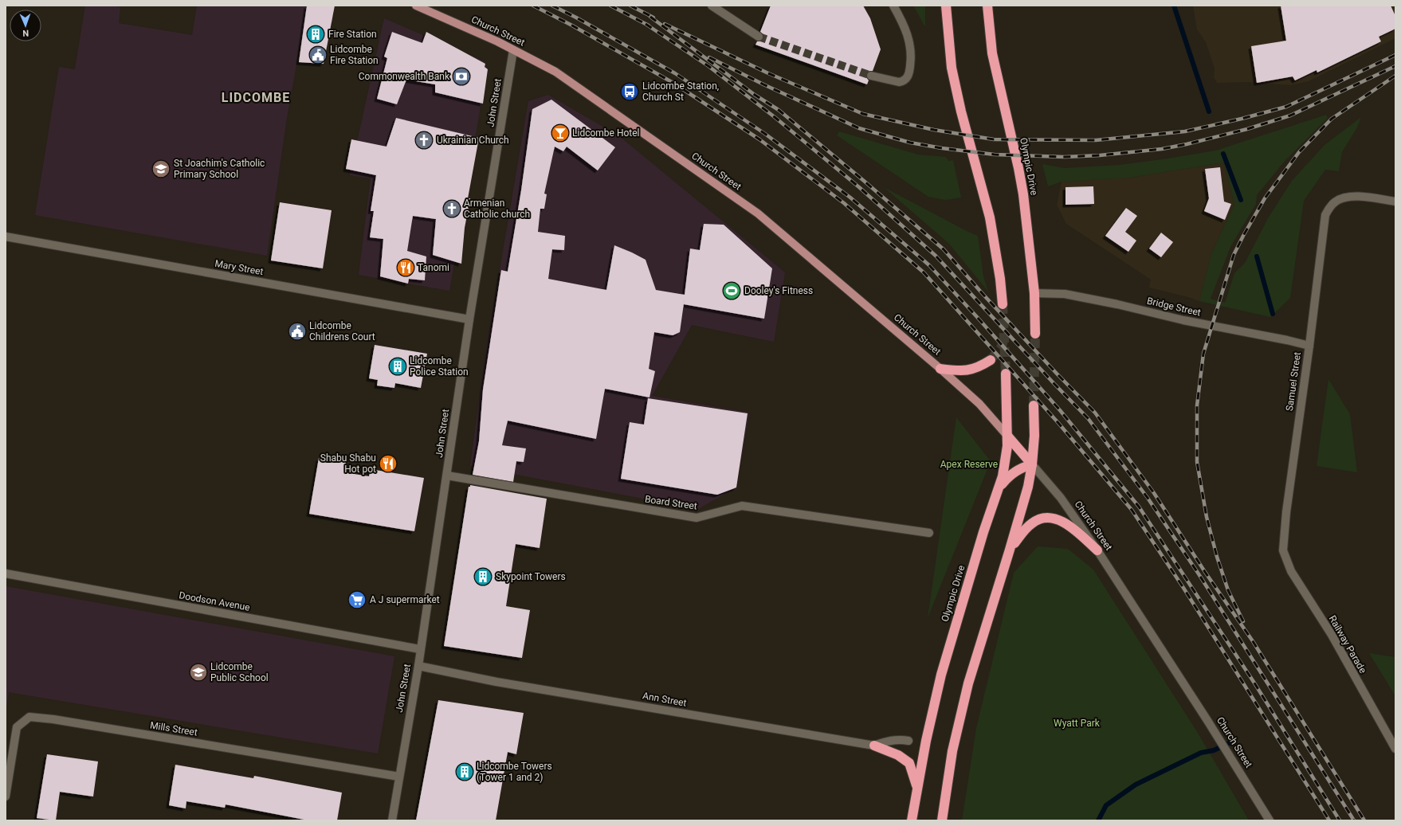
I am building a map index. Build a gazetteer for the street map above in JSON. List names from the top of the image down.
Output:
{
  "streets": {
    "highway": ["Church Street", "Olympic Drive"],
    "street": [
      "John Street",
      "Mary Street",
      "Bridge Street",
      "Samuel Street",
      "Board Street",
      "Doodson Avenue",
      "Railway Parade",
      "Ann Street",
      "Mills Street"
    ]
  },
  "crossings": [
    ["Church Street", "John Street"],
    ["Church Street", "Olympic Drive"],
    ["John Street", "Mary Street"],
    ["John Street", "Board Street"],
    ["John Street", "Doodson Avenue"],
    ["John Street", "Ann Street"],
    ["John Street", "Mills Street"],
    ["Olympic Drive", "Bridge Street"],
    ["Bridge Street", "Samuel Street"],
    ["Samuel Street", "Railway Parade"]
  ],
  "districts": ["LIDCOMBE"],
  "parks": ["Apex Reserve", "Wyatt Park"],
  "places": {
    "building": [
      "Fire Station",
      "Lidcombe Police Station",
      "Skypoint Towers",
      "Lidcombe Towers (Tower 1 and 2)"
    ],
    "public building": ["Lidcombe Fire Station", "Lidcombe Childrens Court"],
    "bank": ["Commonwealth Bank"],
    "bus stop": ["Lidcombe Station, Church St"],
    "bar": ["Lidcombe Hotel"],
    "church": ["Ukrainian Church", "Armenian Catholic church"],
    "school or university": ["St Joachim's Catholic Primary School", "Lidcombe Public School"],
    "restaurant": ["Tanomi", "Shabu Shabu Hot pot"],
    "sports": ["Dooley's Fitness"],
    "supermarket": ["A J supermarket"]
  },
  "north": "bottom"
}
